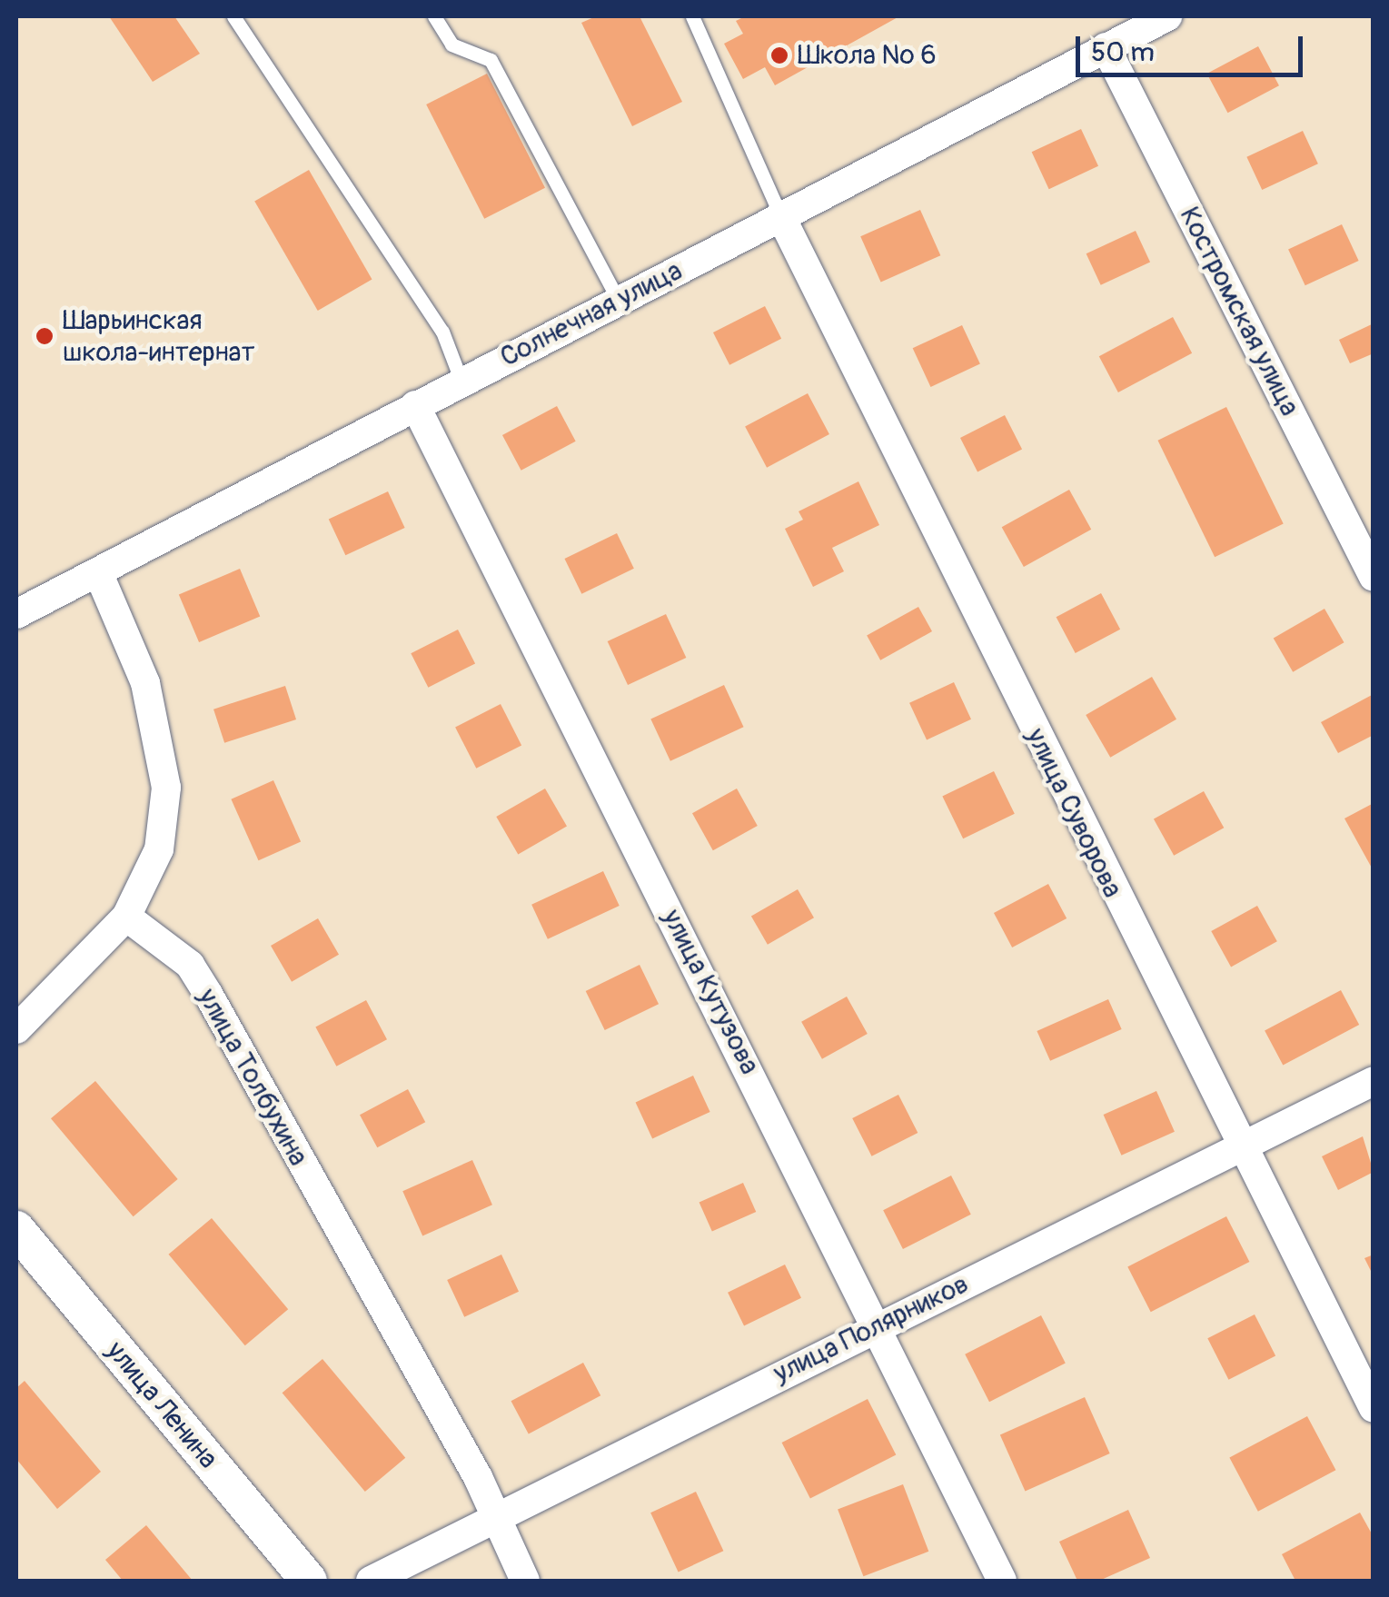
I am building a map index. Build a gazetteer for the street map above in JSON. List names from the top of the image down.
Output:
{
  "streets": {
    "street": [
      "Костромская улица",
      "Солнечная улица",
      "улица Суворова",
      "улица Кутузова",
      "улица Толбухина",
      "улица Полярников",
      "улица Ленина"
    ]
  },
  "crossings": [
    ["Костромская улица", "Солнечная улица"],
    ["Солнечная улица", "улица Суворова"],
    ["Солнечная улица", "улица Кутузова"],
    ["улица Суворова", "улица Полярников"],
    ["улица Кутузова", "улица Полярников"],
    ["улица Толбухина", "улица Полярников"]
  ],
  "places": ["Школа № 6", "Шарьинская школа-интернат"],
  "scale_bar": "50 m"
}
